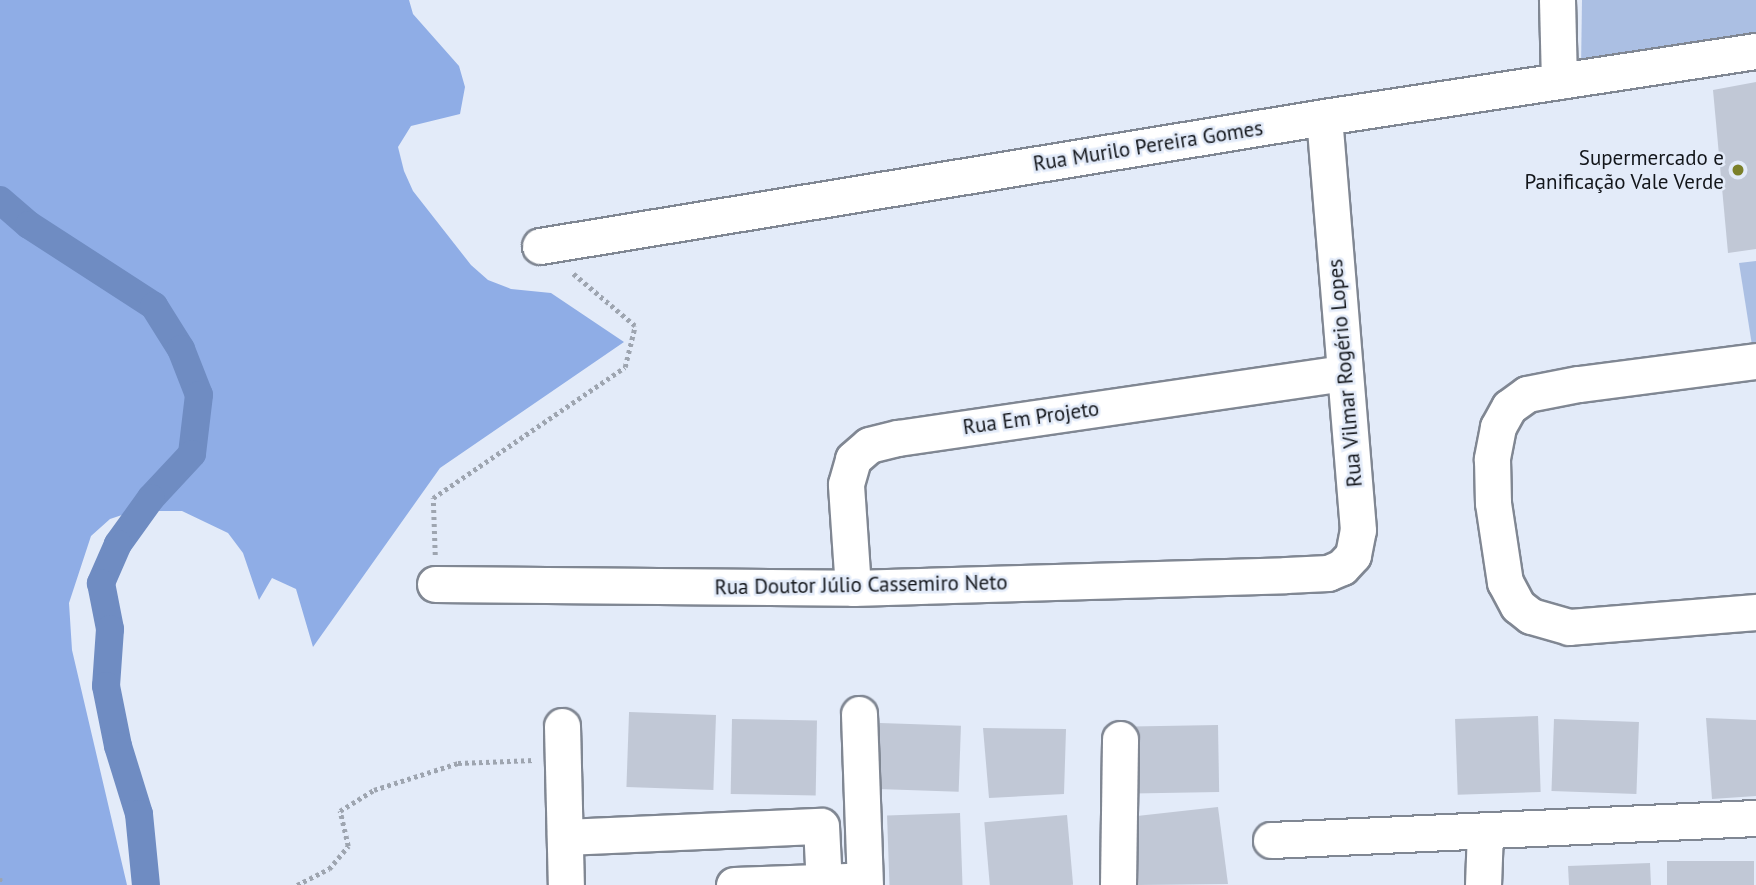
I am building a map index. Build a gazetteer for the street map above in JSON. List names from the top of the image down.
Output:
{
  "streets": {
    "street": [
      "Rua Murilo Pereira Gomes",
      "Rua Vilmar Rogério Lopes",
      "Rua Em Projeto",
      "Rua Doutor Júlio Cassemiro Neto"
    ]
  },
  "crossings": [
    ["Rua Murilo Pereira Gomes", "Rua Vilmar Rogério Lopes"],
    ["Rua Vilmar Rogério Lopes", "Rua Em Projeto"],
    ["Rua Vilmar Rogério Lopes", "Rua Doutor Júlio Cassemiro Neto"],
    ["Rua Em Projeto", "Rua Doutor Júlio Cassemiro Neto"]
  ],
  "places": ["Supermercado e Panificação Vale Verde"]
}
